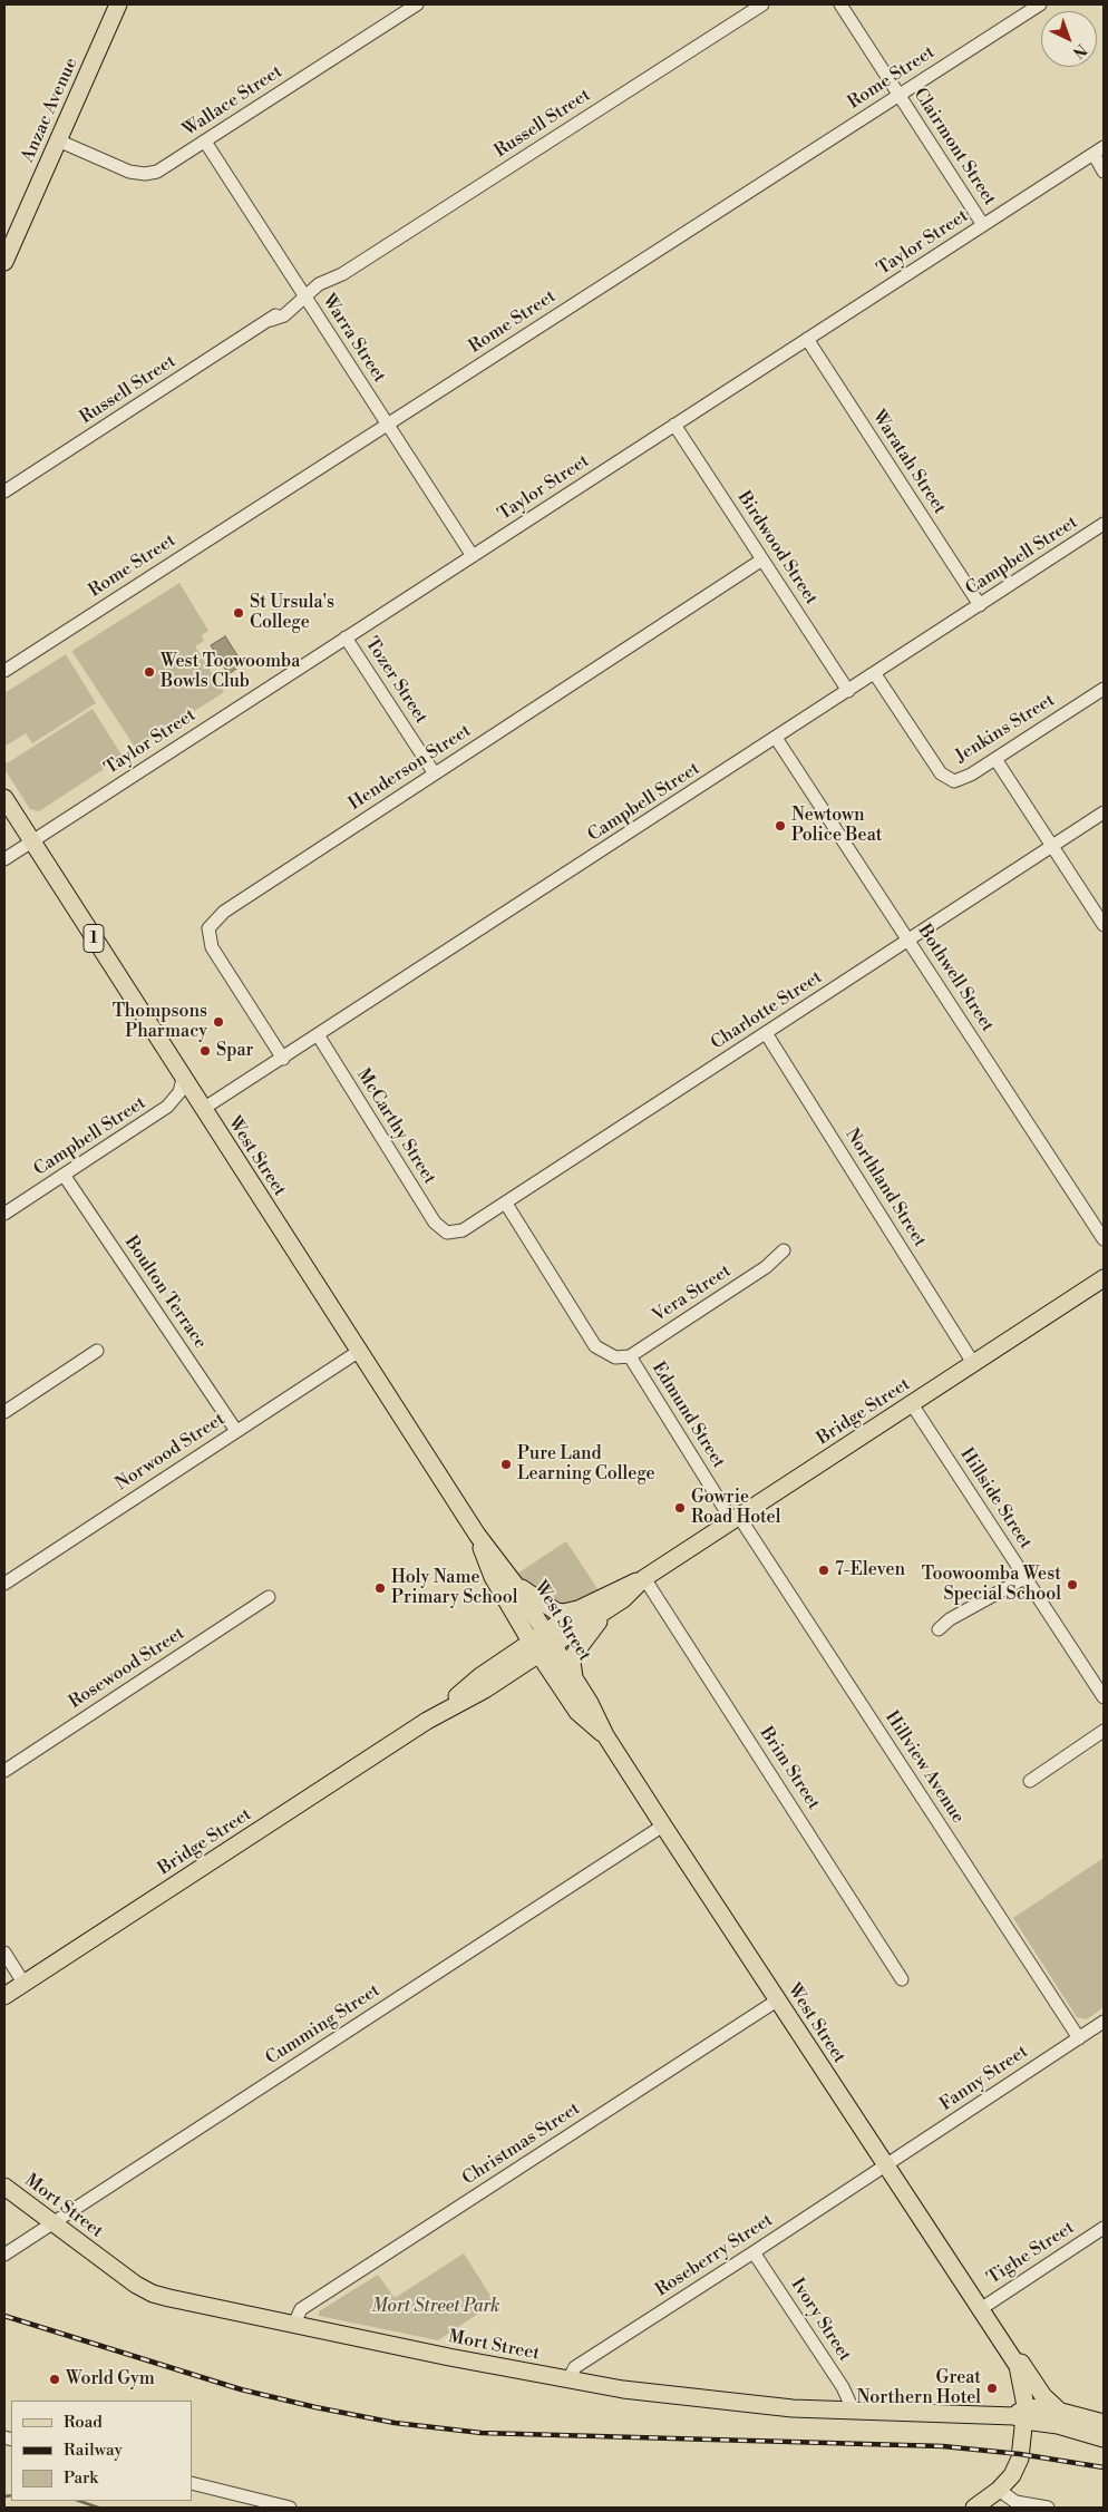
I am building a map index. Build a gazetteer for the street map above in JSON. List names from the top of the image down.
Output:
{
  "streets": {
    "main road": [
      "Anzac Avenue",
      "1",
      "West Street",
      "Bridge Street",
      "Mort Street"
    ],
    "street": [
      "Rome Street",
      "Wallace Street",
      "Russell Street",
      "Clairmont Street",
      "Taylor Street",
      "Warra Street",
      "Waratah Street",
      "Birdwood Street",
      "Campbell Street",
      "Tozer Street",
      "Jenkins Street",
      "Henderson Street",
      "Bothwell Street",
      "Charlotte Street",
      "McCarthy Street",
      "Northland Street",
      "Boulton Terrace",
      "Vera Street",
      "Edmund Street",
      "Norwood Street",
      "Hillside Street",
      "Rosewood Street",
      "Hillview Avenue",
      "Brim Street",
      "Cumming Street",
      "Fanny Street",
      "Christmas Street",
      "Tighe Street",
      "Roseberry Street",
      "Ivory Street"
    ]
  },
  "crossings": [
    ["Rome Street", "Clairmont Street"],
    ["Rome Street", "Warra Street"],
    ["Wallace Street", "Anzac Avenue"],
    ["Wallace Street", "Warra Street"],
    ["Russell Street", "Warra Street"],
    ["Clairmont Street", "Taylor Street"],
    ["Taylor Street", "Warra Street"],
    ["Taylor Street", "Waratah Street"],
    ["Taylor Street", "Birdwood Street"],
    ["Taylor Street", "Tozer Street"],
    ["Taylor Street", "West Street"],
    ["Waratah Street", "Campbell Street"],
    ["Birdwood Street", "Campbell Street"],
    ["Birdwood Street", "Henderson Street"],
    ["Campbell Street", "Jenkins Street"],
    ["Campbell Street", "Henderson Street"],
    ["Campbell Street", "Bothwell Street"],
    ["Campbell Street", "McCarthy Street"],
    ["Campbell Street", "West Street"],
    ["Campbell Street", "Boulton Terrace"],
    ["Tozer Street", "Henderson Street"],
    ["Bothwell Street", "Charlotte Street"],
    ["Charlotte Street", "McCarthy Street"],
    ["Charlotte Street", "Northland Street"],
    ["Charlotte Street", "Vera Street"],
    ["West Street", "Bridge Street"],
    ["West Street", "Norwood Street"],
    ["West Street", "Cumming Street"],
    ["West Street", "Fanny Street"],
    ["West Street", "Christmas Street"],
    ["West Street", "Mort Street"],
    ["West Street", "Tighe Street"],
    ["West Street", "Roseberry Street"],
    ["Northland Street", "Bridge Street"],
    ["Boulton Terrace", "Norwood Street"],
    ["Vera Street", "Edmund Street"],
    ["Bridge Street", "Edmund Street"],
    ["Bridge Street", "Hillside Street"],
    ["Bridge Street", "Hillview Avenue"],
    ["Bridge Street", "Brim Street"],
    ["Edmund Street", "Hillview Avenue"],
    ["Hillview Avenue", "Fanny Street"],
    ["Cumming Street", "Mort Street"],
    ["Fanny Street", "Roseberry Street"],
    ["Christmas Street", "Mort Street"],
    ["Mort Street", "Roseberry Street"],
    ["Mort Street", "Ivory Street"],
    ["Roseberry Street", "Ivory Street"]
  ],
  "parks": ["Mort Street Park"],
  "places": [
    "St Ursula's College",
    "West Toowoomba Bowls Club",
    "Newtown Police Beat",
    "Thompsons Pharmacy",
    "Spar",
    "Pure Land Learning College",
    "Gowrie Road Hotel",
    "7-Eleven",
    "Toowoomba West Special School",
    "Holy Name Primary School",
    "World Gym",
    "Great Northern Hotel"
  ],
  "legend": ["Road", "Railway", "Park"],
  "north": "bottom right"
}
